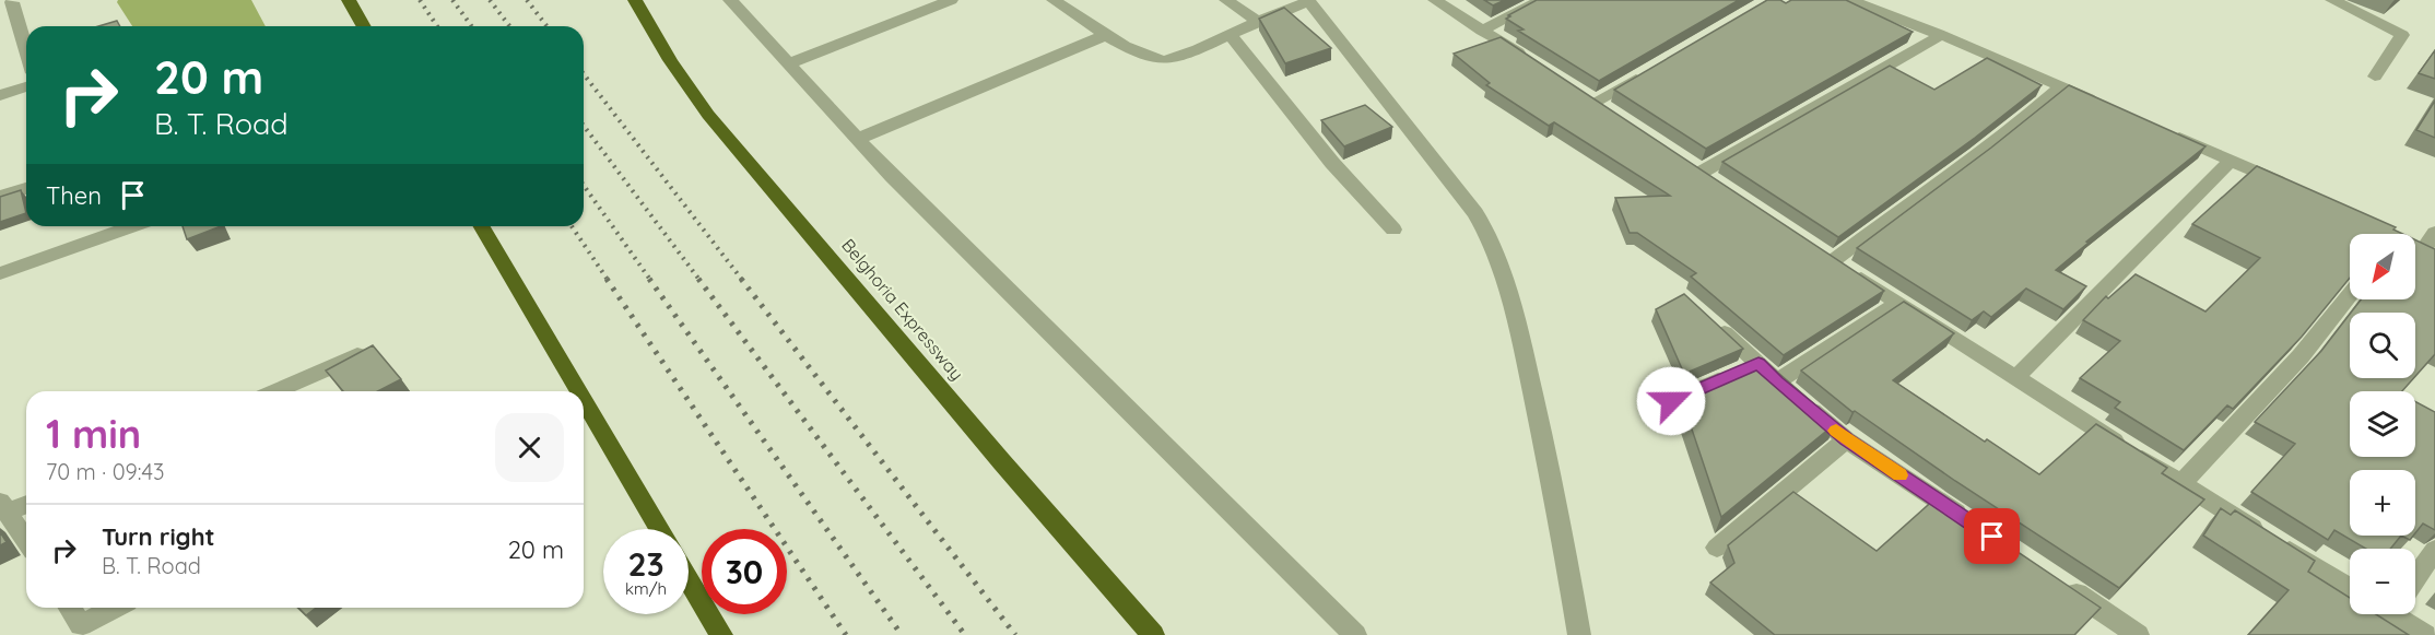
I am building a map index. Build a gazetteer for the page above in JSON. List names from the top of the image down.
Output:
{
  "streets": {
    "highway": ["Belghoria Expressway"]
  },
  "north": "bottom left",
  "page": {
    "turn": ["20 m", "B. T. Road"],
    "then": "Then",
    "map_buttons": ["+", "−"],
    "heading": ["1 min", "70 m · 09:43"],
    "list": [
      {
        "name": "Turn right",
        "note": "B. T. Road",
        "value": "20 m"
      }
    ],
    "speed": "23 km/h",
    "limit": "30"
  }
}
